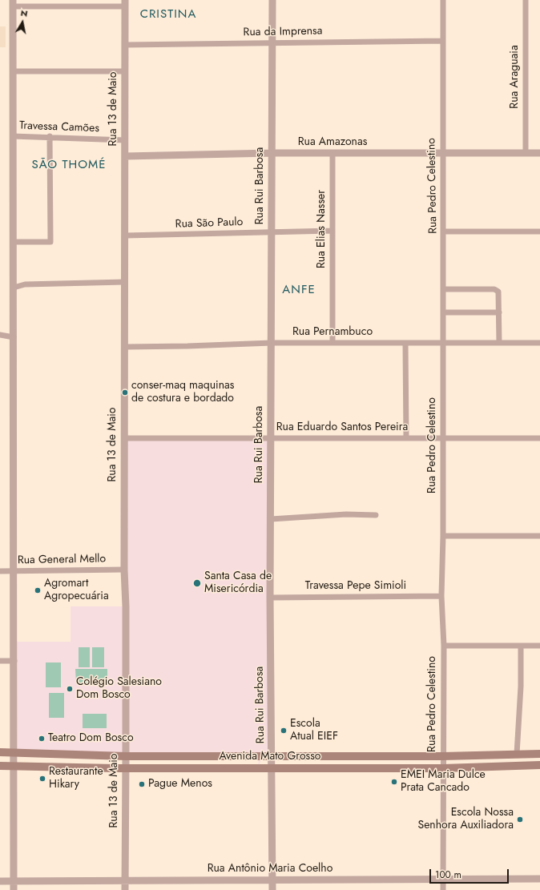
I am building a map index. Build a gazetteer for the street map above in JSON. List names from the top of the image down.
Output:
{
  "streets": {
    "main road": ["Avenida Mato Grosso"],
    "street": [
      "Rua da Imprensa",
      "Rua Araguaia",
      "Rua 13 de Maio",
      "Travessa Camões",
      "Rua Amazonas",
      "Rua Rui Barbosa",
      "Rua Pedro Celestino",
      "Rua São Paulo",
      "Rua Elias Nasser",
      "Rua Pernambuco",
      "Rua Eduardo Santos Pereira",
      "Rua General Mello",
      "Travessa Pepe Simioli",
      "Rua Antônio Maria Coelho"
    ]
  },
  "crossings": [
    ["Rua da Imprensa", "Rua 13 de Maio"],
    ["Rua da Imprensa", "Rua Rui Barbosa"],
    ["Rua da Imprensa", "Rua Pedro Celestino"],
    ["Rua Araguaia", "Rua Amazonas"],
    ["Rua 13 de Maio", "Travessa Camões"],
    ["Rua 13 de Maio", "Rua Amazonas"],
    ["Rua 13 de Maio", "Rua São Paulo"],
    ["Rua 13 de Maio", "Rua Pernambuco"],
    ["Rua 13 de Maio", "Rua Eduardo Santos Pereira"],
    ["Rua 13 de Maio", "Rua General Mello"],
    ["Rua 13 de Maio", "Avenida Mato Grosso"],
    ["Rua 13 de Maio", "Rua Antônio Maria Coelho"],
    ["Rua Amazonas", "Rua Rui Barbosa"],
    ["Rua Amazonas", "Rua Pedro Celestino"],
    ["Rua Amazonas", "Rua Elias Nasser"],
    ["Rua Rui Barbosa", "Rua São Paulo"],
    ["Rua Rui Barbosa", "Rua Pernambuco"],
    ["Rua Rui Barbosa", "Rua Eduardo Santos Pereira"],
    ["Rua Rui Barbosa", "Travessa Pepe Simioli"],
    ["Rua Rui Barbosa", "Avenida Mato Grosso"],
    ["Rua Rui Barbosa", "Rua Antônio Maria Coelho"],
    ["Rua Pedro Celestino", "Rua Pernambuco"],
    ["Rua Pedro Celestino", "Rua Eduardo Santos Pereira"],
    ["Rua Pedro Celestino", "Travessa Pepe Simioli"],
    ["Rua Pedro Celestino", "Avenida Mato Grosso"],
    ["Rua Pedro Celestino", "Rua Antônio Maria Coelho"],
    ["Rua São Paulo", "Rua Elias Nasser"],
    ["Rua Elias Nasser", "Rua Pernambuco"]
  ],
  "districts": ["CRISTINA", "SÃO THOMÉ", "ANFE"],
  "places": [
    "conser-maq maquinas de costura e bordado",
    "Santa Casa de Misericórdia",
    "Agromart Agropecuária",
    "Colégio Salesiano Dom Bosco",
    "Escola Atual EIEF",
    "Teatro Dom Bosco",
    "Restaurante Hikary",
    "EMEI Maria Dulce Prata Cancado",
    "Pague Menos",
    "Escola Nossa Senhora Auxiliadora"
  ],
  "scale_bar": "100 m",
  "north": "top"
}
